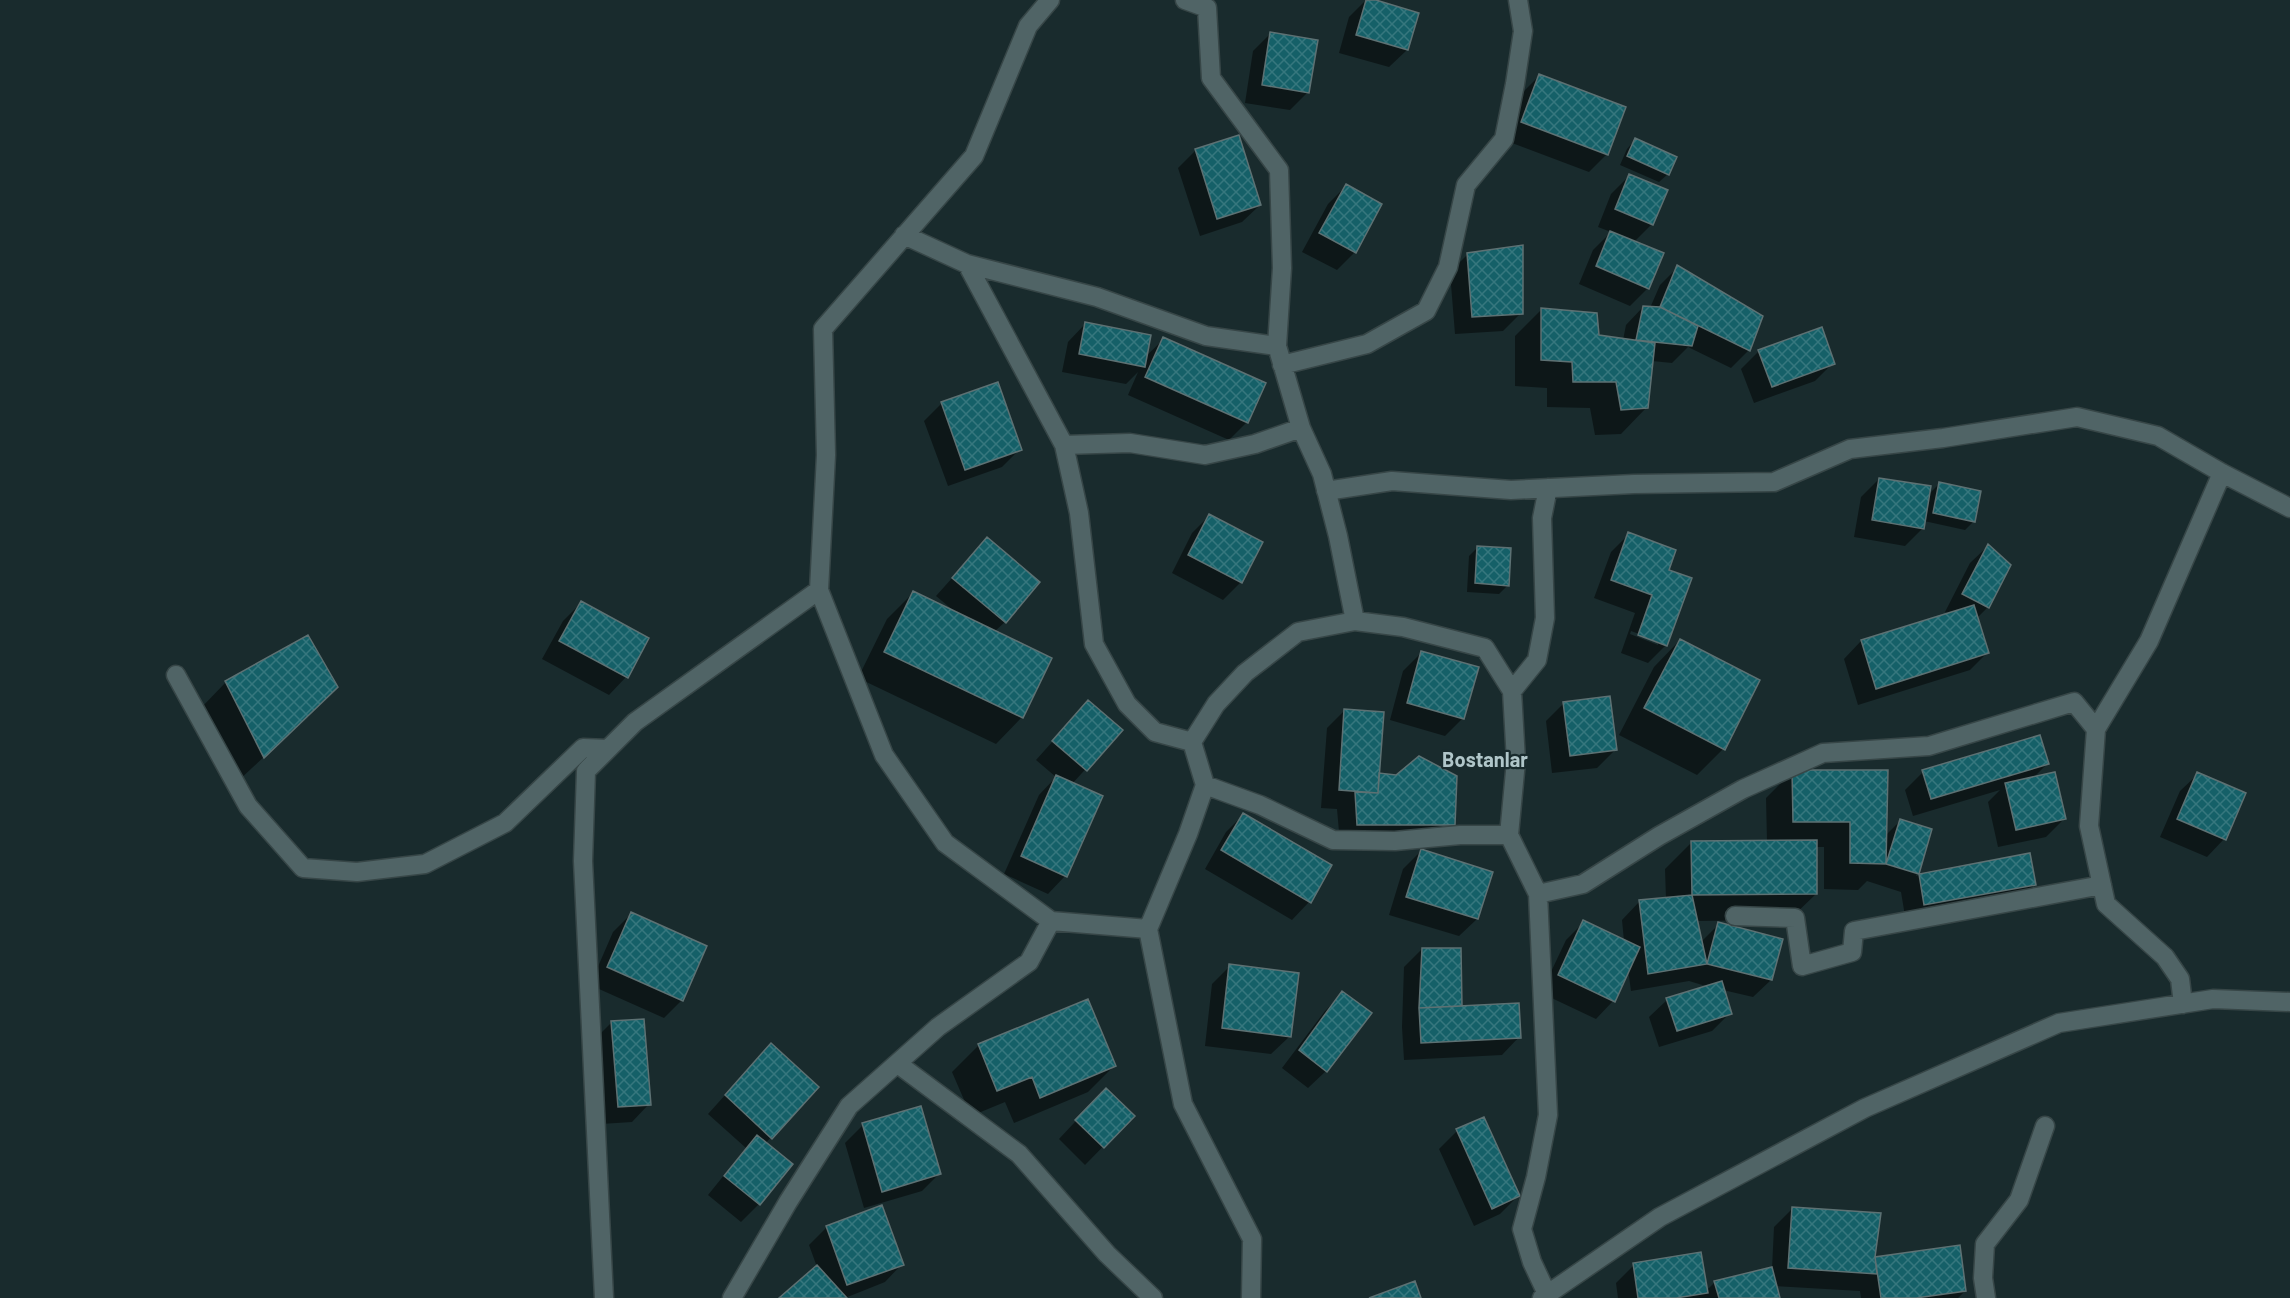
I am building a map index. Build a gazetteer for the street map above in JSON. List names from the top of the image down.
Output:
{
  "districts": ["Bostanlar"]
}
